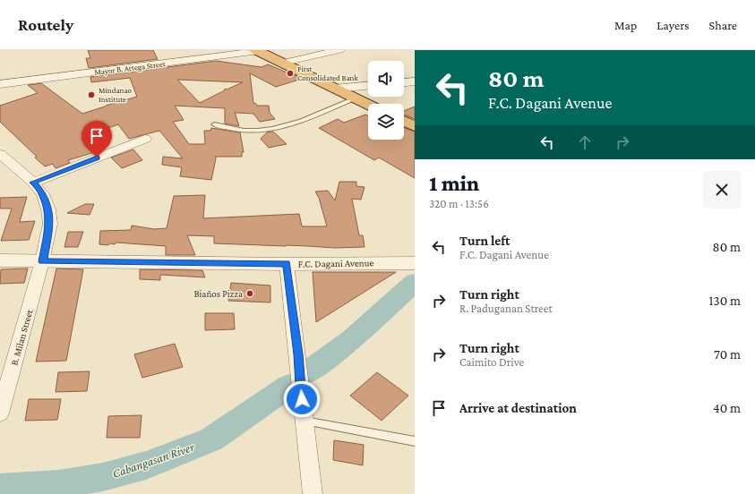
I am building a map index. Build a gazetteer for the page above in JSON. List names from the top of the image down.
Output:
{
  "streets": {
    "street": ["Mayor B. Artega Street", "F.C. Dagani Avenue", "B. Milan Street"]
  },
  "crossings": [
    ["F.C. Dagani Avenue", "B. Milan Street"]
  ],
  "water": ["Cabangasan River"],
  "places": ["First Consolidated Bank", "Mindanao Institute", "Biaños Pizza"],
  "page": {
    "header": "Routely",
    "nav": ["Map", "Layers", "Share"],
    "turn": ["80 m", "F.C. Dagani Avenue"],
    "heading": ["1 min", "320 m · 13:56"],
    "list": [
      {
        "name": "Turn left",
        "note": "F.C. Dagani Avenue",
        "value": "80 m"
      },
      {
        "name": "Turn right",
        "note": "R. Paduganan Street",
        "value": "130 m"
      },
      {
        "name": "Turn right",
        "note": "Caimito Drive",
        "value": "70 m"
      },
      {
        "name": "Arrive at destination",
        "value": "40 m"
      }
    ]
  }
}
